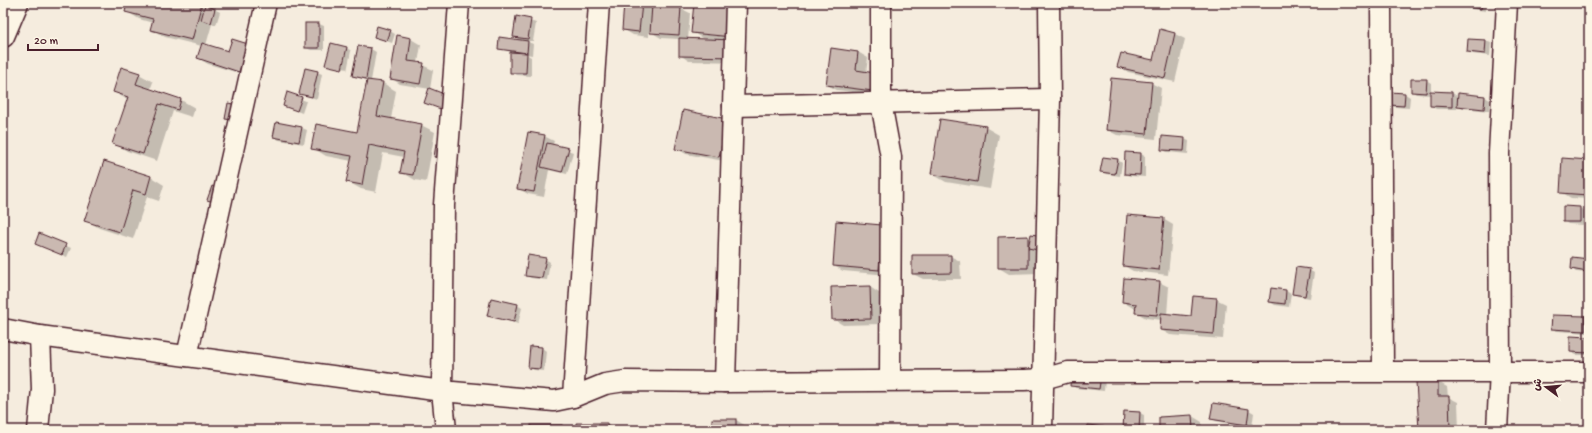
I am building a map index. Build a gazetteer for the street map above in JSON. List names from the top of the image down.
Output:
{
  "scale_bar": "20 m",
  "north": "left"
}
